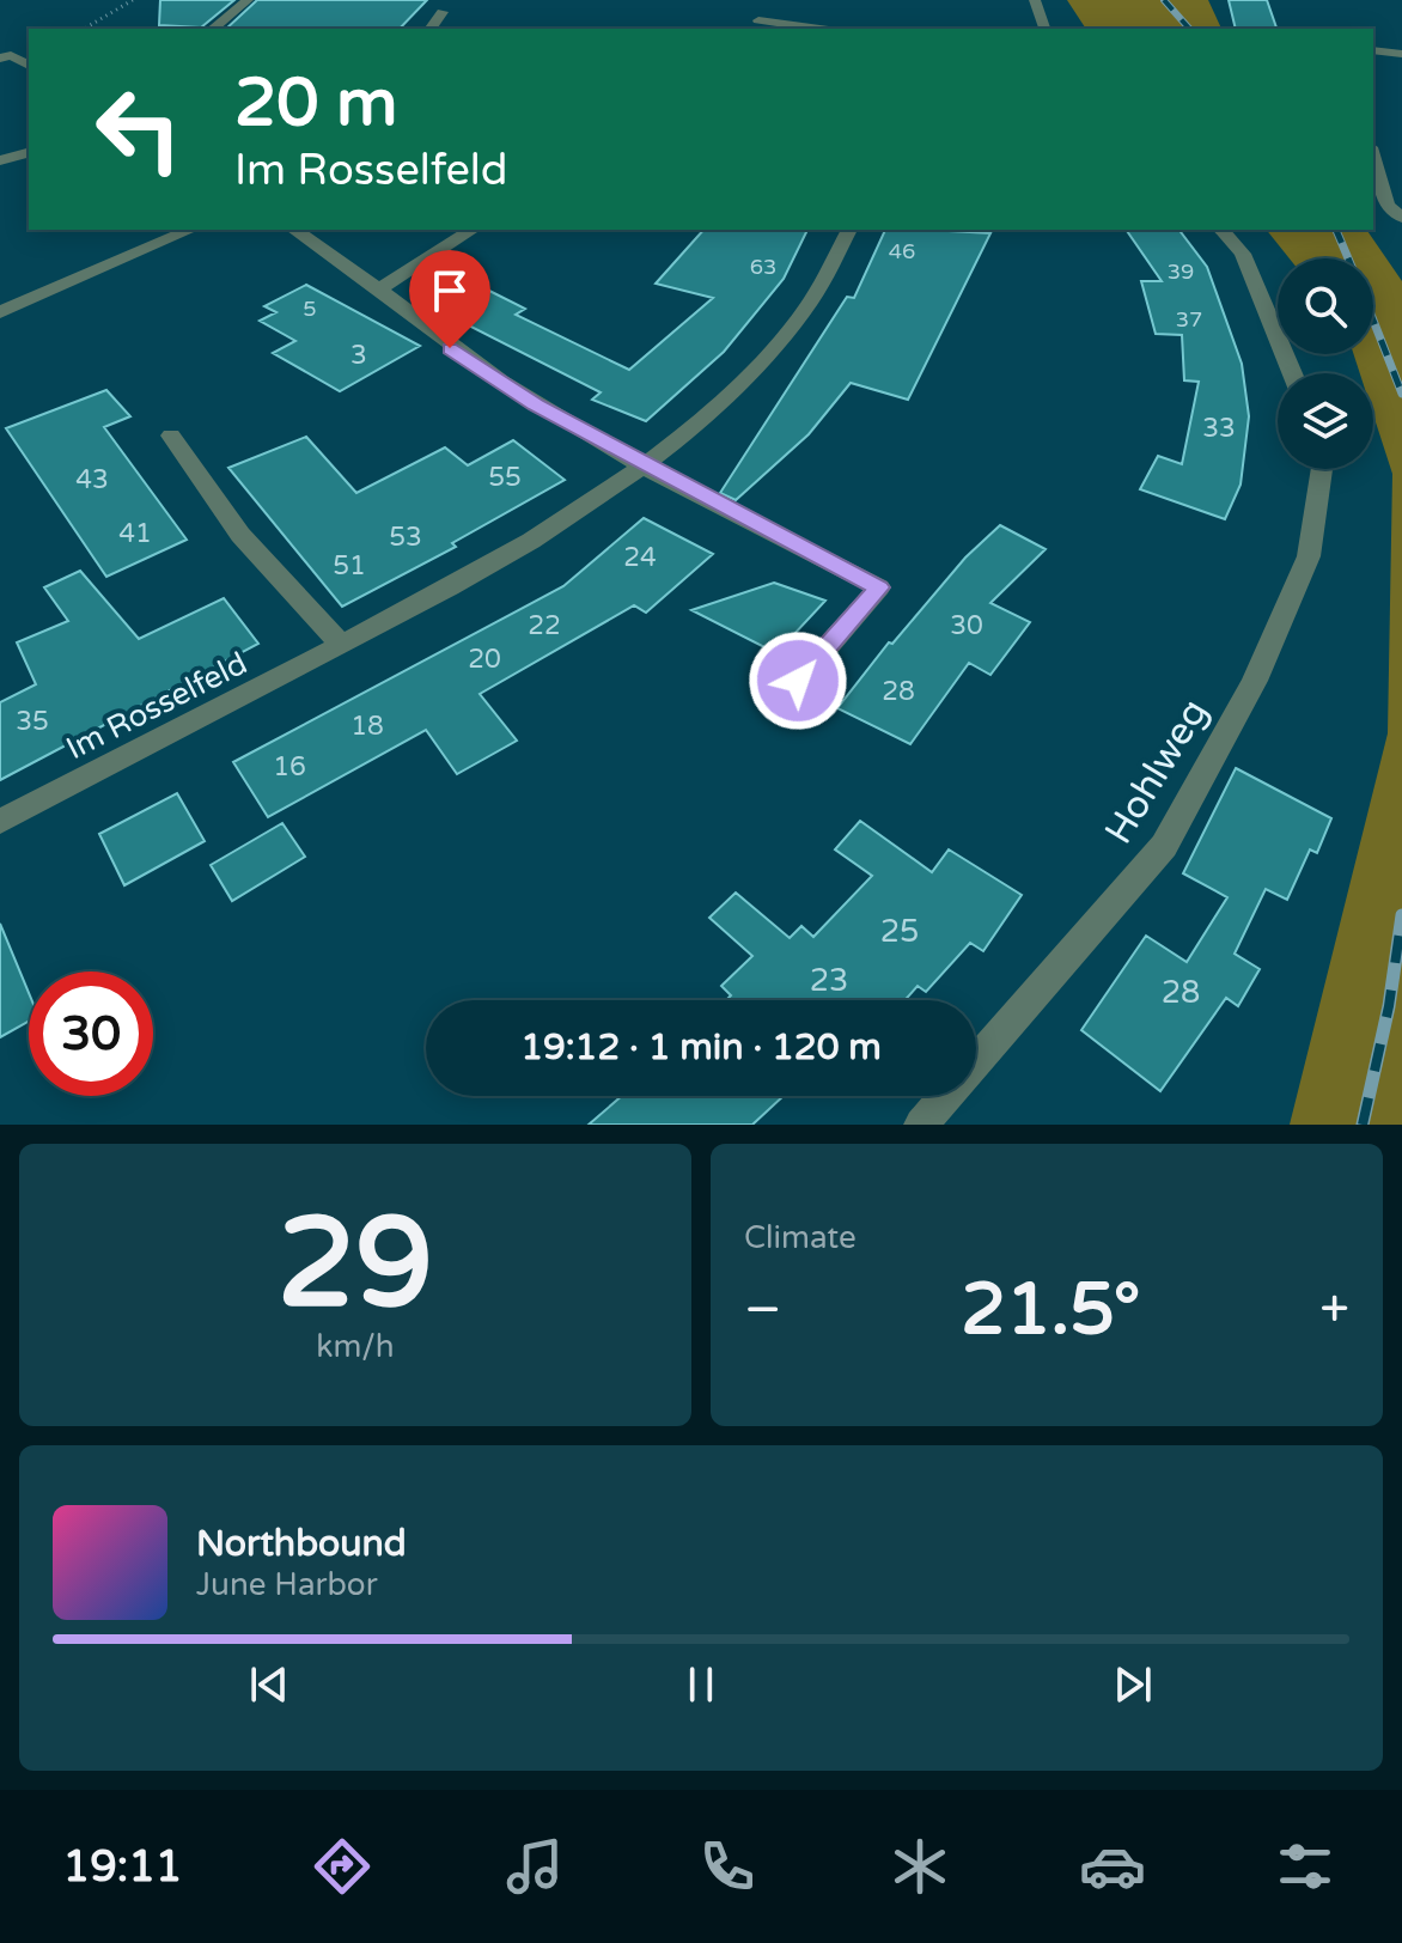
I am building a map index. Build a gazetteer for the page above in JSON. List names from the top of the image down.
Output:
{
  "streets": {
    "street": ["Im Rosselfeld", "Hohlweg"]
  },
  "house_numbers": [
    "46",
    "63",
    "39",
    "5",
    "37",
    "3",
    "33",
    "55",
    "43",
    "41",
    "53",
    "24",
    "51",
    "22",
    "30",
    "20",
    "28",
    "35",
    "18",
    "16",
    "25",
    "23",
    "28"
  ],
  "page": {
    "turn": ["20 m", "Im Rosselfeld"],
    "limit": "30",
    "trip": "19:12 · 1 min · 120 m",
    "tile": [
      ["29", "km/h"],
      "Climate"
    ],
    "heat": ["−", "21.5°", "+"],
    "song": ["Northbound", "June Harbor"],
    "tabs": "19:11"
  }
}
